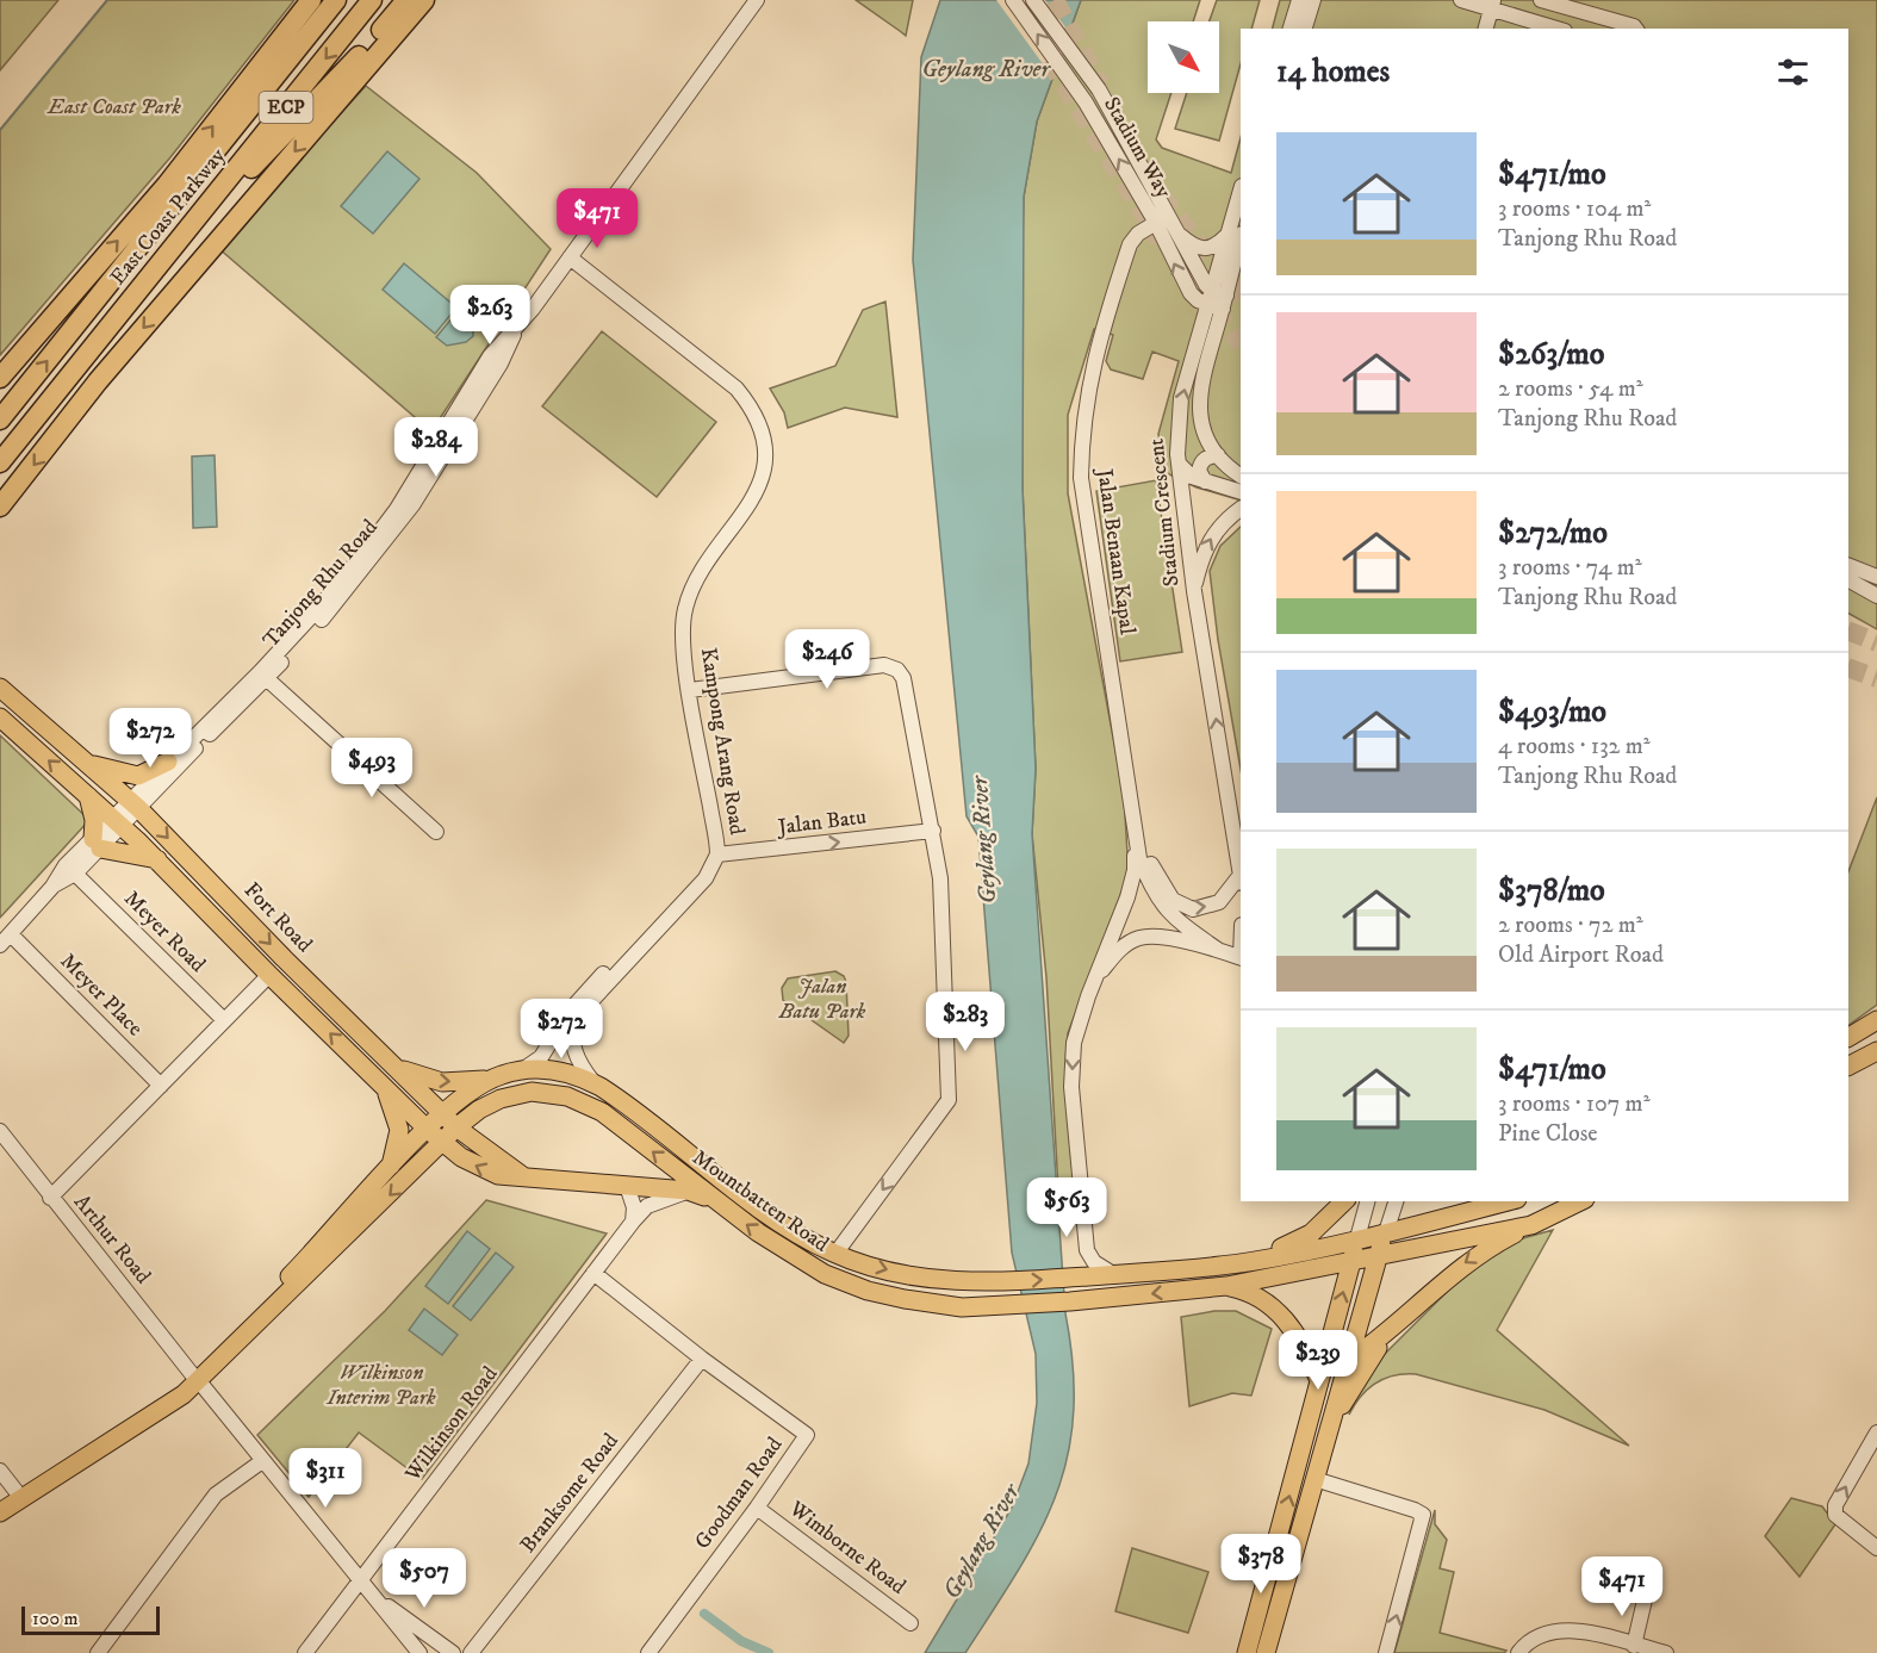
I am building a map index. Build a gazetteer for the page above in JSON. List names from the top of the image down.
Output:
{
  "streets": {
    "highway": ["ECP", "East Coast Parkway"],
    "main road": ["Fort Road", "Mountbatten Road"],
    "street": [
      "Stadium Way",
      "Stadium Crescent",
      "Jalan Benaan Kapal",
      "Tanjong Rhu Road",
      "Kampong Arang Road",
      "Jalan Batu",
      "Meyer Road",
      "Meyer Place",
      "Arthur Road",
      "Wilkinson Road",
      "Branksome Road",
      "Goodman Road",
      "Wimborne Road"
    ]
  },
  "crossings": [
    ["Stadium Way", "Stadium Crescent"],
    ["Stadium Way", "Jalan Benaan Kapal"],
    ["Jalan Benaan Kapal", "Mountbatten Road"],
    ["Tanjong Rhu Road", "Kampong Arang Road"],
    ["Tanjong Rhu Road", "Fort Road"],
    ["Kampong Arang Road", "Jalan Batu"],
    ["Kampong Arang Road", "Mountbatten Road"],
    ["Fort Road", "Mountbatten Road"],
    ["Fort Road", "Wilkinson Road"],
    ["Mountbatten Road", "Arthur Road"],
    ["Arthur Road", "Wilkinson Road"],
    ["Wilkinson Road", "Goodman Road"],
    ["Branksome Road", "Goodman Road"],
    ["Goodman Road", "Wimborne Road"]
  ],
  "one_way": ["Jalan Batu"],
  "water": ["Geylang River"],
  "parks": ["East Coast Park", "Jalan Batu Park", "Wilkinson Interim Park"],
  "scale_bar": "100 m",
  "north": "bottom right",
  "page": {
    "heading": "14 homes",
    "list": [
      {
        "name": "$471/mo",
        "note": "3 rooms · 104 m² · Tanjong Rhu Road"
      },
      {
        "name": "$263/mo",
        "note": "2 rooms · 54 m² · Tanjong Rhu Road"
      },
      {
        "name": "$272/mo",
        "note": "3 rooms · 74 m² · Tanjong Rhu Road"
      },
      {
        "name": "$493/mo",
        "note": "4 rooms · 132 m² · Tanjong Rhu Road"
      },
      {
        "name": "$378/mo",
        "note": "2 rooms · 72 m² · Old Airport Road"
      },
      {
        "name": "$471/mo",
        "note": "3 rooms · 107 m² · Pine Close"
      }
    ],
    "price": [
      "$471",
      "$263",
      "$284",
      "$246",
      "$272",
      "$493",
      "$283",
      "$272",
      "$563",
      "$239",
      "$311",
      "$378",
      "$507",
      "$471"
    ],
    "scale": "100 m"
  }
}
